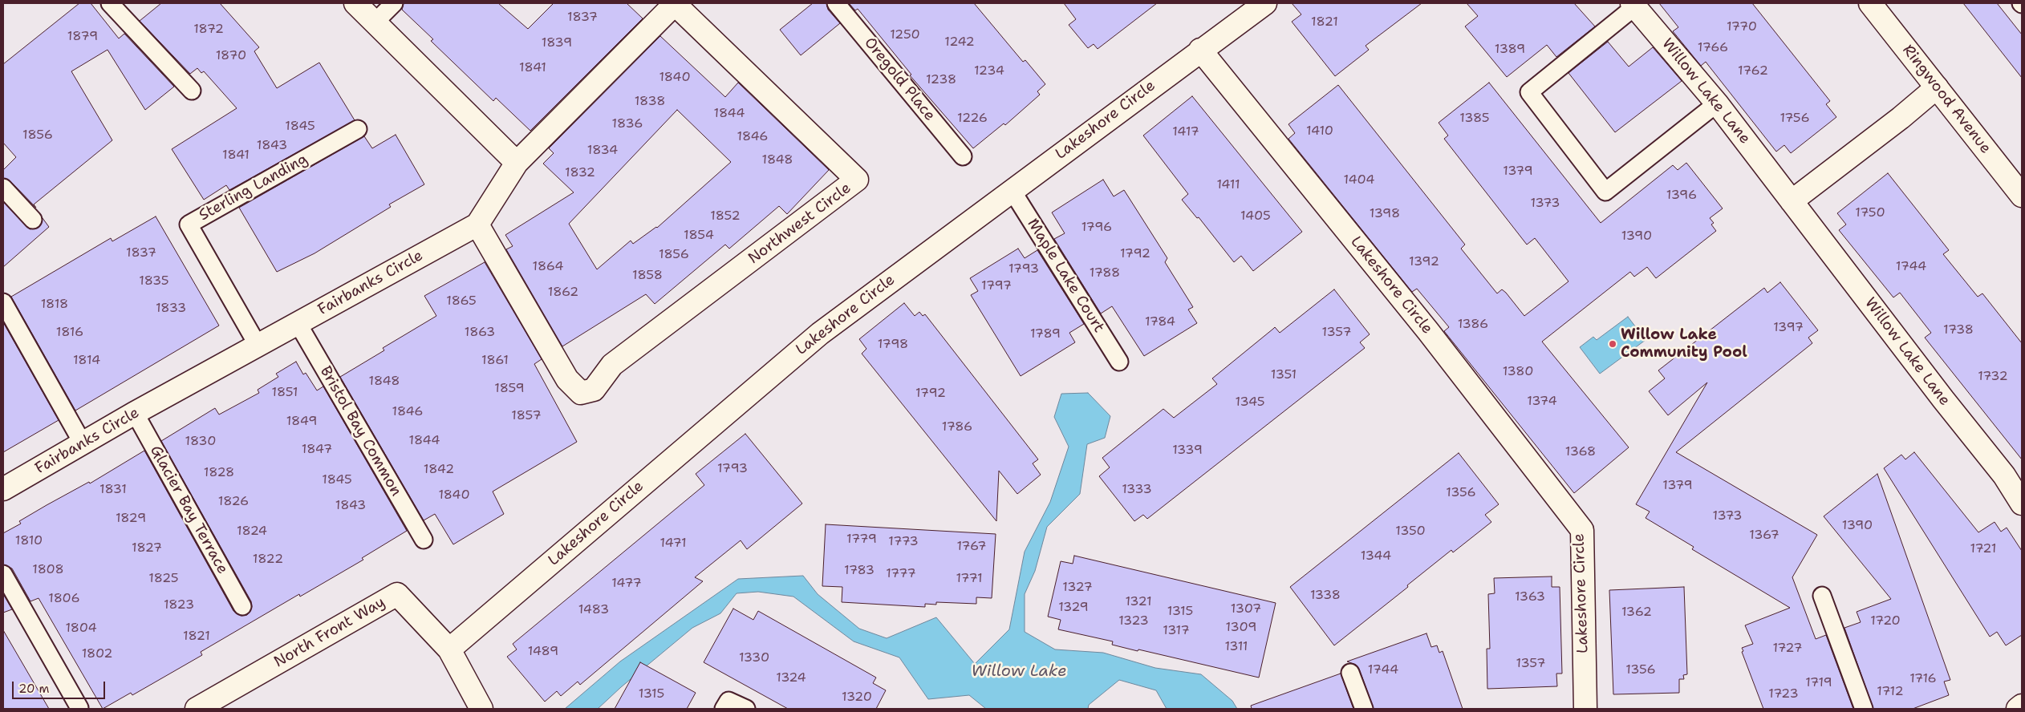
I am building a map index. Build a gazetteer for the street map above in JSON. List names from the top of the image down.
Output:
{
  "streets": {
    "street": [
      "Willow Lake Lane",
      "Ringwood Avenue",
      "Lakeshore Circle",
      "Northwest Circle",
      "Fairbanks Circle",
      "North Front Way"
    ],
    "lane": [
      "Oregold Place",
      "Sterling Landing",
      "Maple Lake Court",
      "Bristol Bay Common",
      "Glacier Bay Terrace"
    ]
  },
  "crossings": [
    ["Lakeshore Circle", "Maple Lake Court"],
    ["Lakeshore Circle", "North Front Way"],
    ["Sterling Landing", "Fairbanks Circle"],
    ["Northwest Circle", "Fairbanks Circle"],
    ["Fairbanks Circle", "Bristol Bay Common"],
    ["Fairbanks Circle", "Glacier Bay Terrace"]
  ],
  "water": ["Willow Lake"],
  "places": ["Willow Lake Community Pool"],
  "house_numbers": [
    "1837",
    "1821",
    "1770",
    "1872",
    "1250",
    "1879",
    "1242",
    "1839",
    "1766",
    "1389",
    "1870",
    "1841",
    "1234",
    "1762",
    "1840",
    "1238",
    "1838",
    "1844",
    "1226",
    "1385",
    "1756",
    "1836",
    "1845",
    "1410",
    "1417",
    "1856",
    "1846",
    "1843",
    "1834",
    "1841",
    "1848",
    "1379",
    "1832",
    "1404",
    "1411",
    "1396",
    "1373",
    "1750",
    "1398",
    "1852",
    "1405",
    "1796",
    "1854",
    "1390",
    "1837",
    "1792",
    "1856",
    "1392",
    "1864",
    "1744",
    "1793",
    "1788",
    "1858",
    "1835",
    "1797",
    "1862",
    "1865",
    "1818",
    "1833",
    "1784",
    "1386",
    "1397",
    "1738",
    "1816",
    "1863",
    "1357",
    "1789",
    "1798",
    "1814",
    "1861",
    "1380",
    "1351",
    "1732",
    "1848",
    "1859",
    "1851",
    "1792",
    "1374",
    "1345",
    "1846",
    "1857",
    "1849",
    "1786",
    "1844",
    "1830",
    "1847",
    "1339",
    "1368",
    "1793",
    "1842",
    "1828",
    "1845",
    "1379",
    "1831",
    "1333",
    "1356",
    "1840",
    "1826",
    "1843",
    "1373",
    "1829",
    "1390",
    "1824",
    "1350",
    "1367",
    "1779",
    "1810",
    "1773",
    "1471",
    "1767",
    "1827",
    "1721",
    "1344",
    "1822",
    "1808",
    "1783",
    "1777",
    "1825",
    "1771",
    "1477",
    "1327",
    "1338",
    "1363",
    "1806",
    "1321",
    "1823",
    "1329",
    "1307",
    "1483",
    "1315",
    "1362",
    "1323",
    "1720",
    "1309",
    "1804",
    "1317",
    "1821",
    "1311",
    "1727",
    "1489",
    "1802",
    "1330",
    "1357",
    "1744",
    "1356",
    "1324",
    "1716",
    "1719",
    "1712",
    "1315",
    "1723",
    "1320"
  ],
  "scale_bar": "20 m"
}
